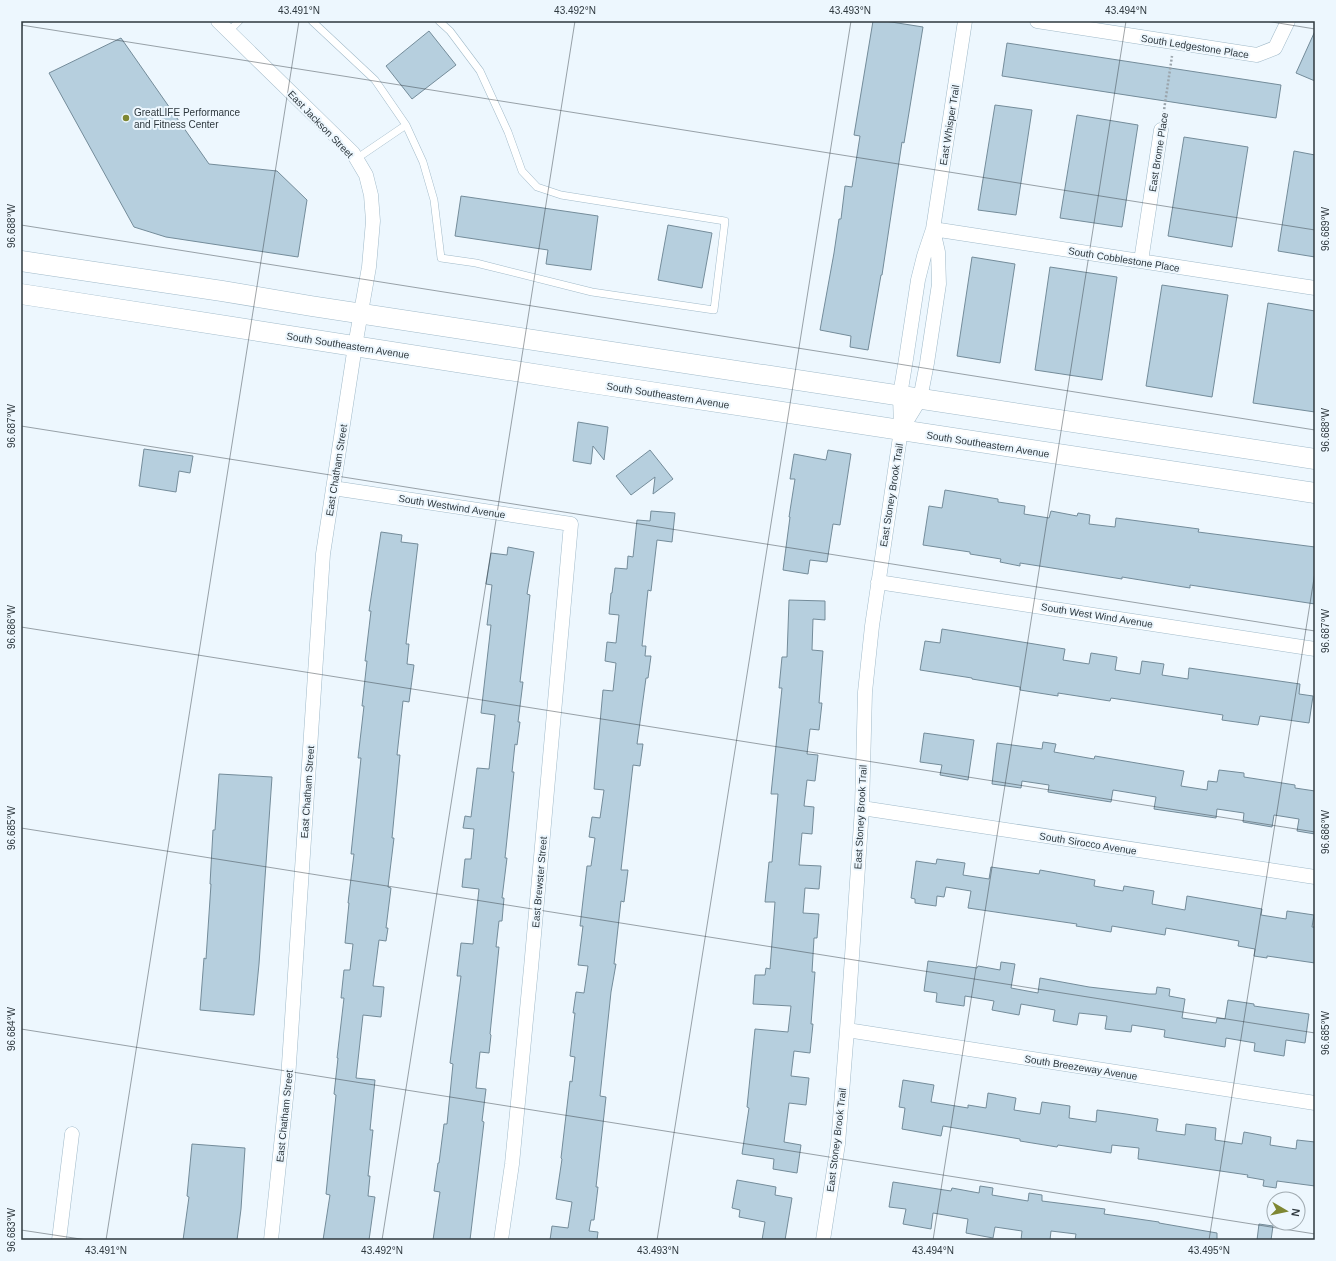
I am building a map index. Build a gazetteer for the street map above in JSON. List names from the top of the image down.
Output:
{
  "streets": {
    "main road": ["South Southeastern Avenue"],
    "street": [
      "South Ledgestone Place",
      "East Jackson Street",
      "East Whisper Trail",
      "East Brome Place",
      "South Cobblestone Place",
      "East Chatham Street",
      "East Stoney Brook Trail",
      "South Westwind Avenue",
      "South West Wind Avenue",
      "South Sirocco Avenue",
      "East Brewster Street",
      "South Breezeway Avenue"
    ]
  },
  "crossings": [
    ["South Ledgestone Place", "East Brome Place"],
    ["East Jackson Street", "South Southeastern Avenue"],
    ["East Jackson Street", "East Chatham Street"],
    ["East Whisper Trail", "South Cobblestone Place"],
    ["East Whisper Trail", "South Southeastern Avenue"],
    ["East Whisper Trail", "East Stoney Brook Trail"],
    ["East Brome Place", "South Cobblestone Place"],
    ["South Southeastern Avenue", "East Chatham Street"],
    ["South Southeastern Avenue", "East Stoney Brook Trail"],
    ["East Chatham Street", "South Westwind Avenue"],
    ["East Stoney Brook Trail", "South West Wind Avenue"],
    ["East Stoney Brook Trail", "South Sirocco Avenue"],
    ["East Stoney Brook Trail", "South Breezeway Avenue"],
    ["South Westwind Avenue", "East Brewster Street"]
  ],
  "places": ["GreatLIFE Performance and Fitness Center"],
  "north": "right",
  "coordinates": [
    "43.491°N",
    "43.492°N",
    "43.493°N",
    "43.494°N",
    "96.688°W",
    "96.689°W",
    "96.687°W",
    "96.686°W",
    "96.685°W",
    "96.684°W",
    "96.683°W",
    "43.495°N"
  ]
}
